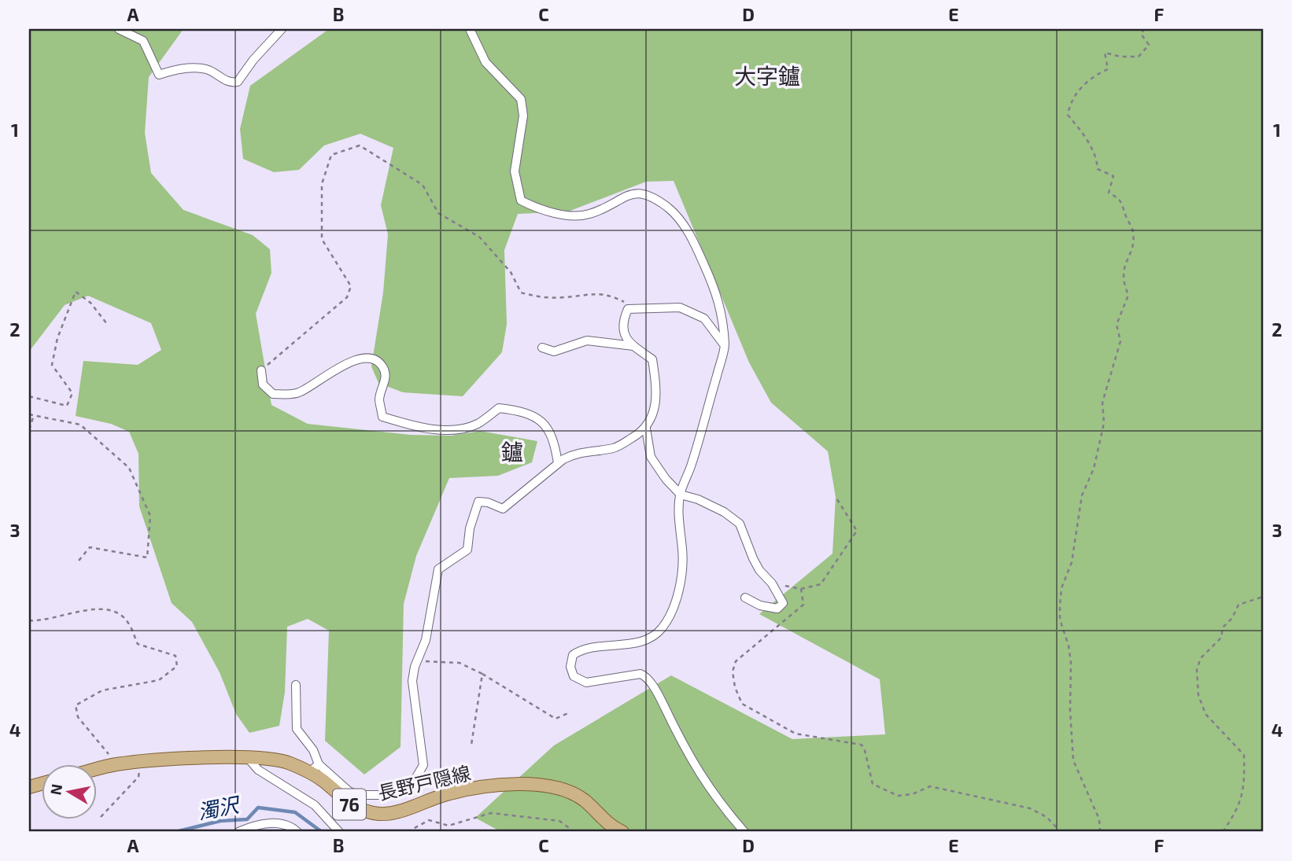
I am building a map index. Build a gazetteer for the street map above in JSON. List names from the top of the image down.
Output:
{
  "streets": {
    "main road": ["長野戸隠線", "76"]
  },
  "districts": ["大字鑪", "鑪"],
  "water": ["濁沢"],
  "north": "left",
  "grid": {
    "columns": [
      "A",
      "B",
      "C",
      "D",
      "E",
      "F"
    ],
    "rows": [
      "1",
      "2",
      "3",
      "4"
    ]
  }
}
